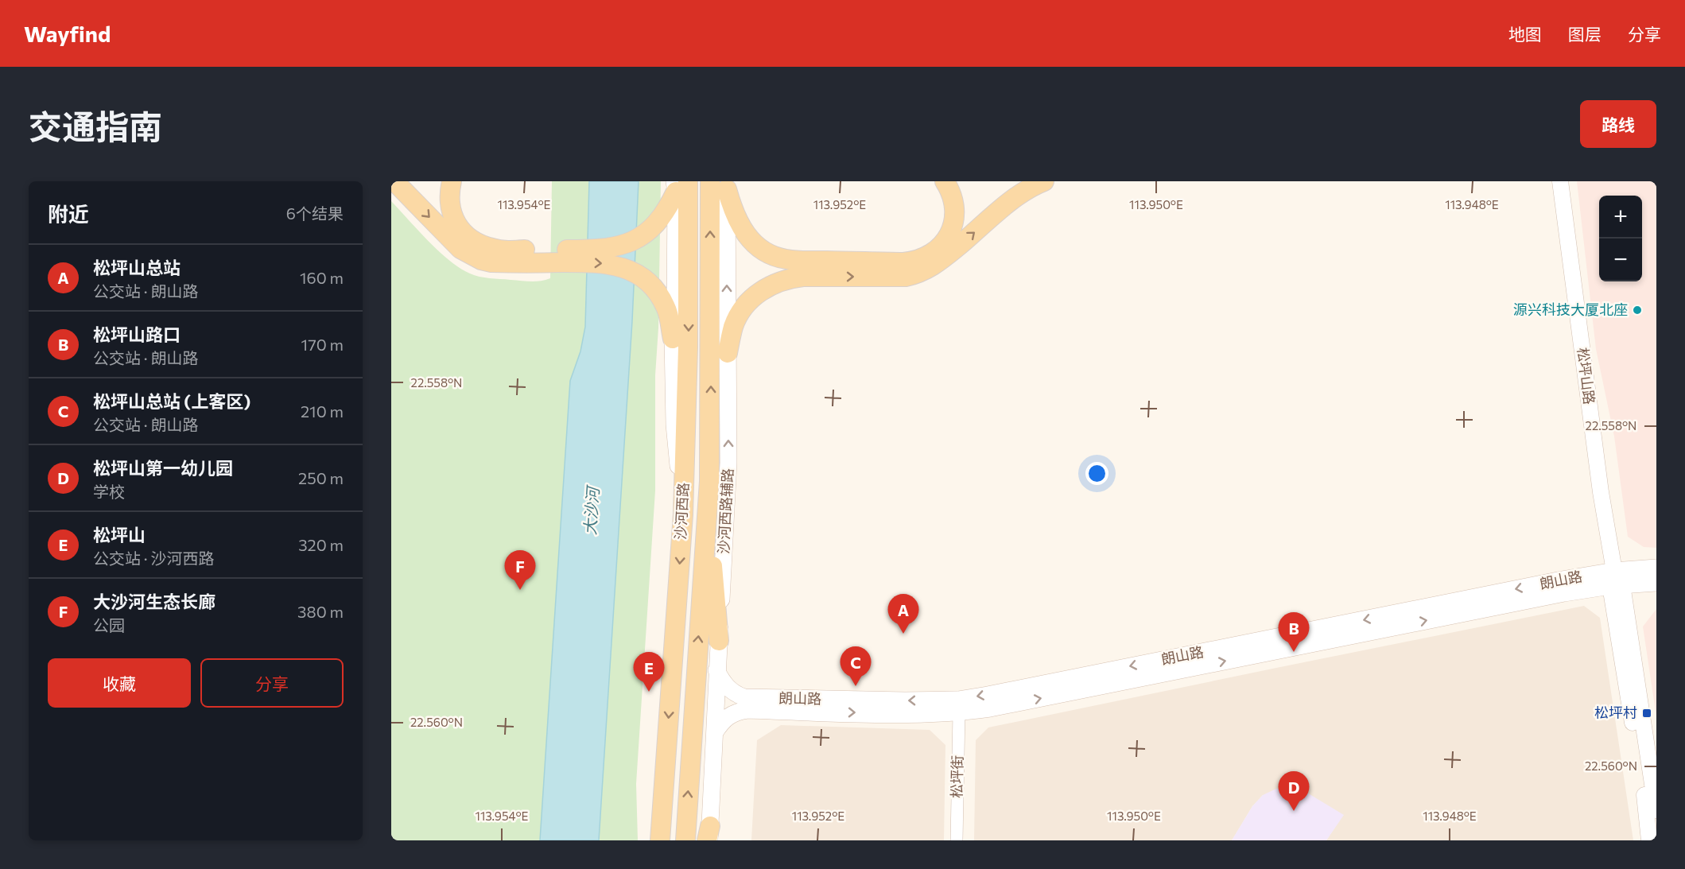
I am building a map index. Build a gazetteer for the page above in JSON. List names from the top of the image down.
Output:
{
  "streets": {
    "main road": ["沙河西路", "沙河西路辅路", "朗山路"],
    "street": ["松坪山路", "松坪街"]
  },
  "crossings": [
    ["松坪山路", "朗山路"],
    ["沙河西路", "沙河西路辅路"],
    ["沙河西路辅路", "朗山路"],
    ["朗山路", "松坪街"]
  ],
  "water": ["大沙河"],
  "places": {
    "other": ["源兴科技大厦北座"],
    "transit": ["松坪村"]
  },
  "page": {
    "header": "Wayfind",
    "nav": ["地图", "图层", "分享"],
    "title": "交通指南",
    "buttons": [
      "路线",
      ["收藏", "分享"]
    ],
    "heading": ["附近", "6个结果"],
    "map_buttons": ["+", "−"],
    "list": [
      {
        "mark": "A",
        "name": "松坪山总站",
        "note": "公交站 · 朗山路",
        "value": "160 m"
      },
      {
        "mark": "B",
        "name": "松坪山路口",
        "note": "公交站 · 朗山路",
        "value": "170 m"
      },
      {
        "mark": "C",
        "name": "松坪山总站 (上客区)",
        "note": "公交站 · 朗山路",
        "value": "210 m"
      },
      {
        "mark": "D",
        "name": "松坪山第一幼儿园",
        "note": "学校",
        "value": "250 m"
      },
      {
        "mark": "E",
        "name": "松坪山",
        "note": "公交站 · 沙河西路",
        "value": "320 m"
      },
      {
        "mark": "F",
        "name": "大沙河生态长廊",
        "note": "公园",
        "value": "380 m"
      }
    ],
    "pins": [
      "F",
      "A",
      "B",
      "C",
      "E",
      "D"
    ]
  },
  "coordinates": [
    "113.954°E",
    "113.952°E",
    "113.950°E",
    "113.948°E",
    "22.558°N",
    "22.560°N"
  ]
}
